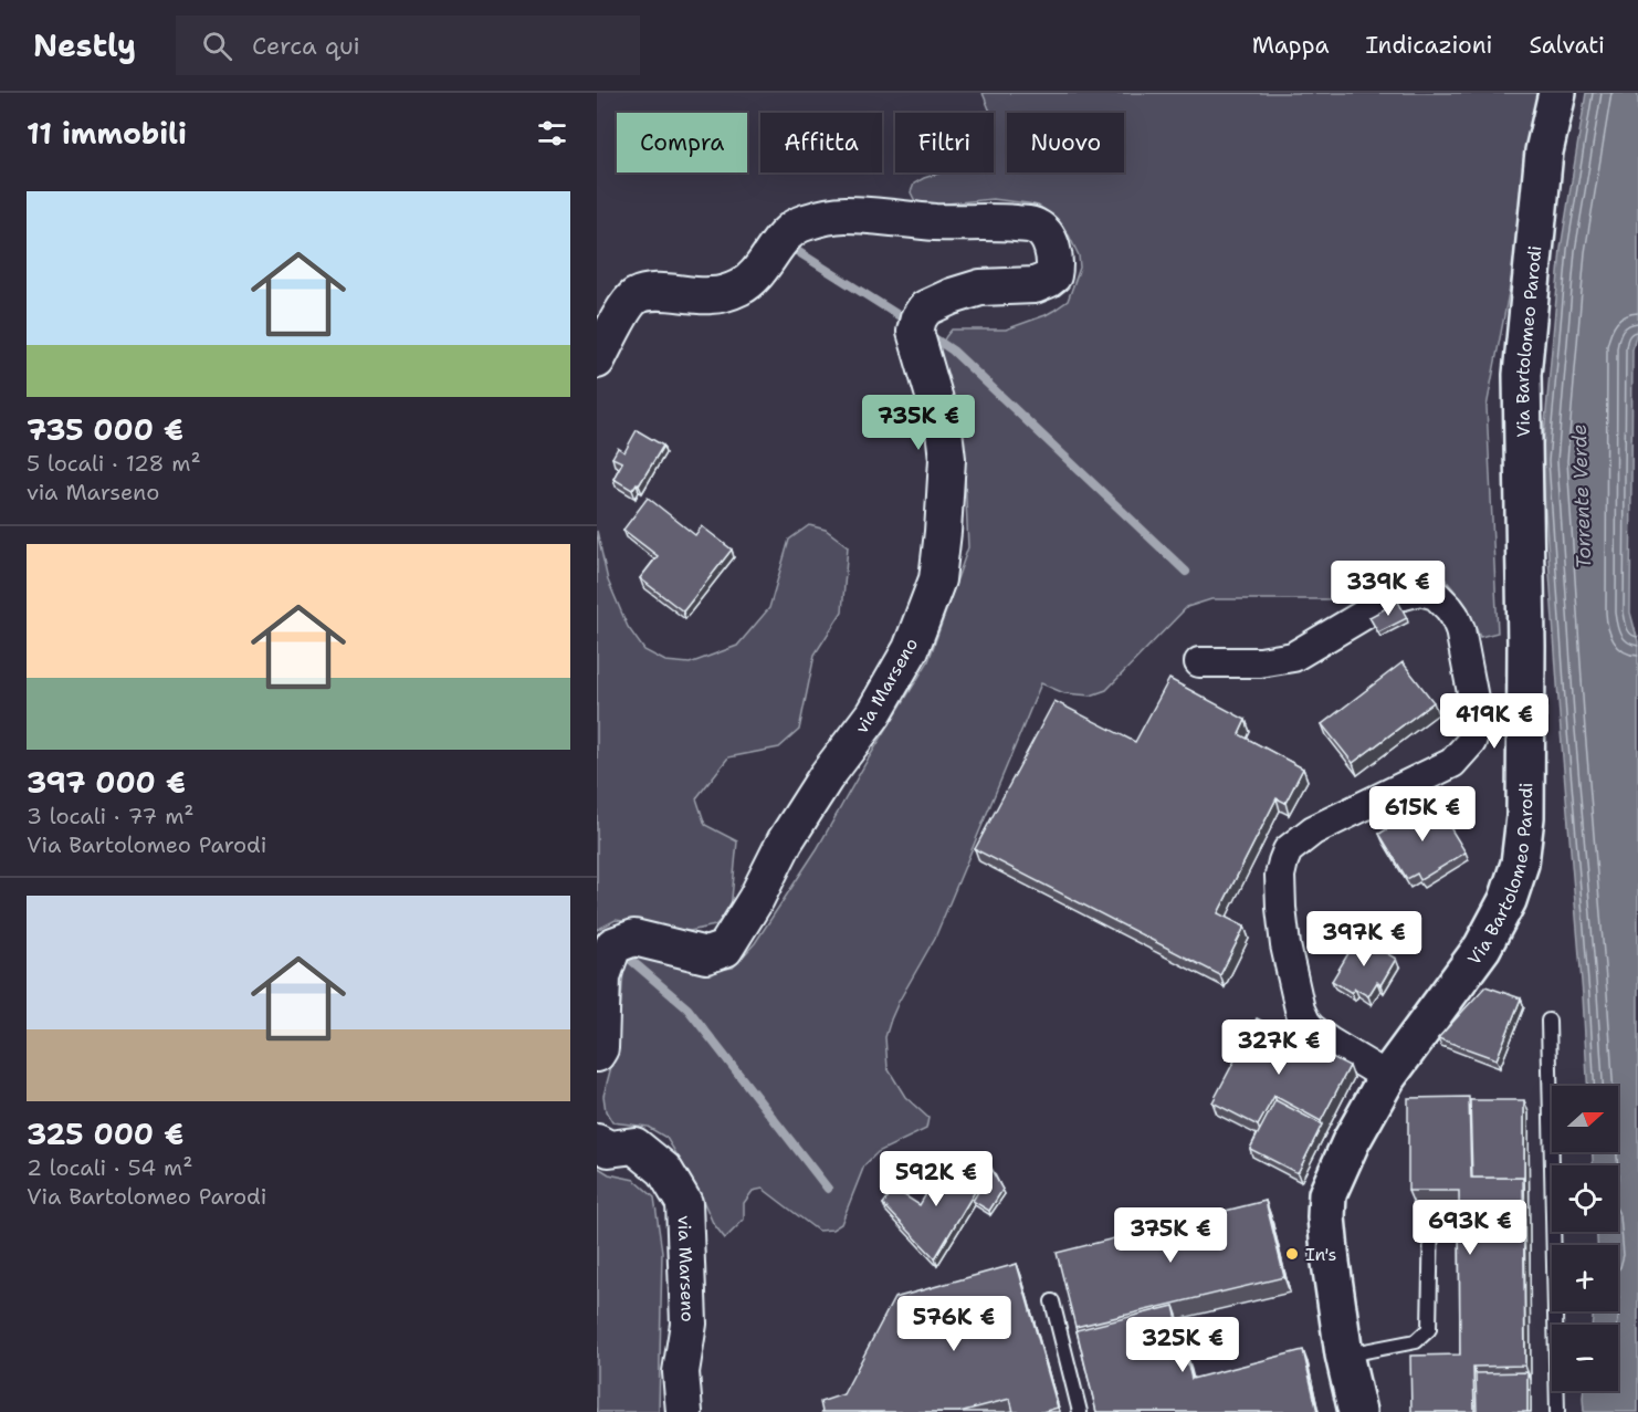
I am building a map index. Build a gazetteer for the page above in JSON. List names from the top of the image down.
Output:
{
  "streets": {
    "main road": ["Via Bartolomeo Parodi"],
    "street": ["via Marseno"]
  },
  "water": ["Torrente Verde"],
  "places": ["In's"],
  "north": "right",
  "page": {
    "header": "Nestly",
    "search": "Cerca qui",
    "nav": ["Mappa", "Indicazioni", "Salvati"],
    "heading": "11 immobili",
    "chip": [
      "Compra",
      "Affitta",
      "Filtri",
      "Nuovo"
    ],
    "list": [
      {
        "name": "735 000 €",
        "note": "5 locali · 128 m² · via Marseno"
      },
      {
        "name": "397 000 €",
        "note": "3 locali · 77 m² · Via Bartolomeo Parodi"
      },
      {
        "name": "325 000 €",
        "note": "2 locali · 54 m² · Via Bartolomeo Parodi"
      }
    ],
    "price": [
      "735K €",
      "339K €",
      "419K €",
      "615K €",
      "397K €",
      "327K €",
      "592K €",
      "693K €",
      "375K €",
      "576K €",
      "325K €"
    ],
    "map_buttons": ["+", "−"]
  }
}
